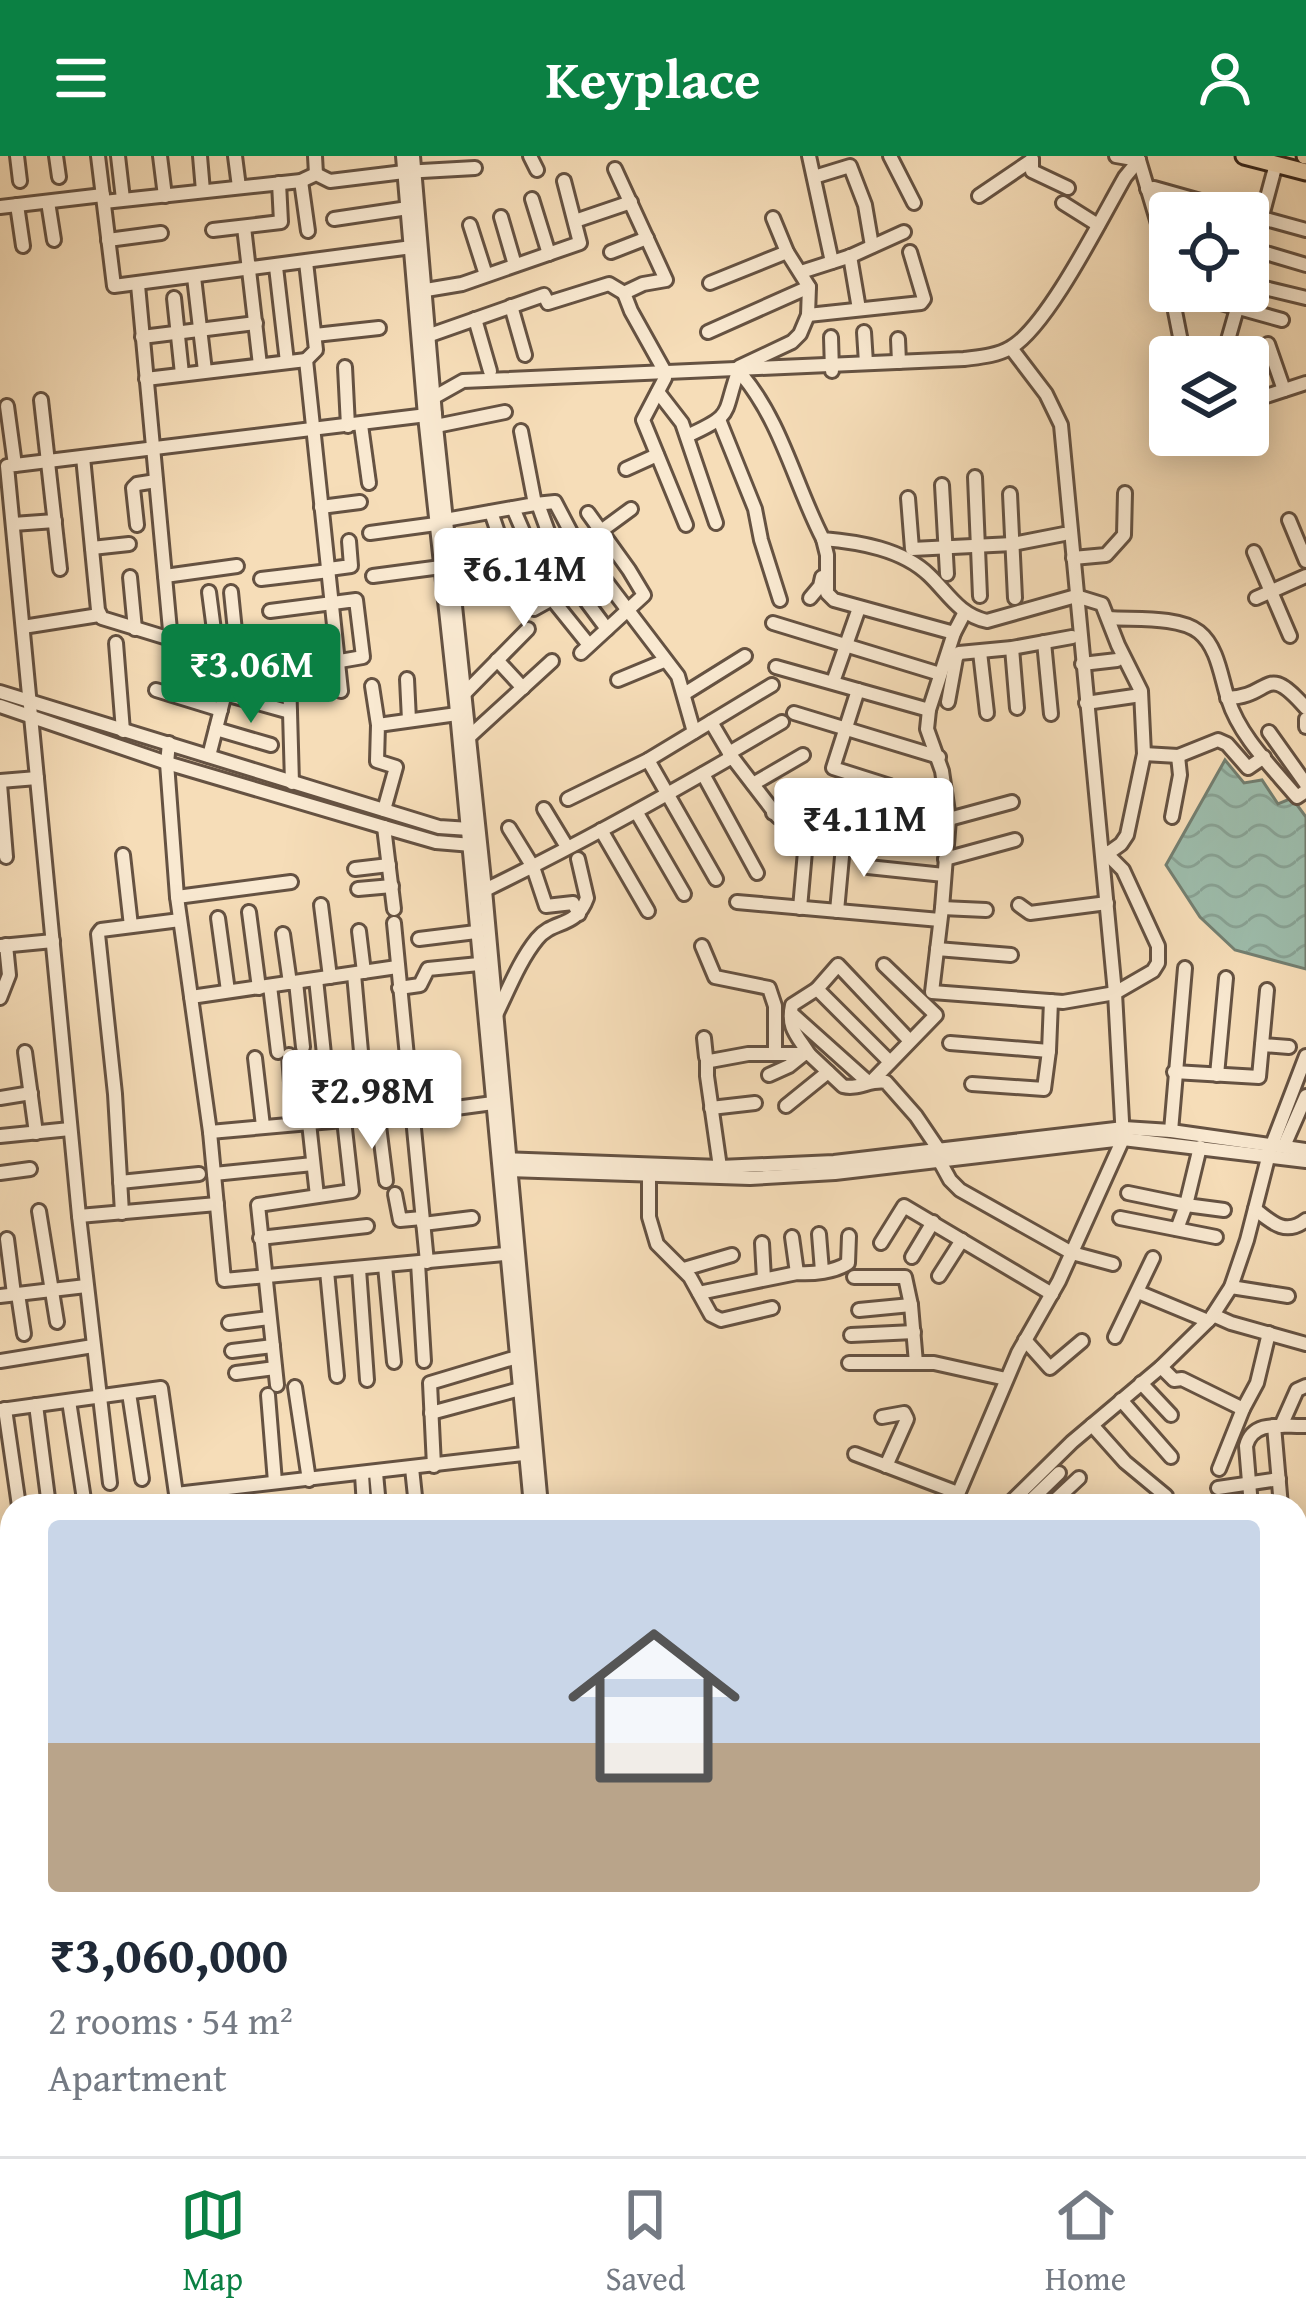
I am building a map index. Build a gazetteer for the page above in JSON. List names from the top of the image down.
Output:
{
  "page": {
    "header": "Keyplace",
    "price": [
      "₹6.14M",
      "₹3.06M",
      "₹4.11M",
      "₹2.98M"
    ],
    "list": [
      {
        "name": "₹3,060,000",
        "note": "2 rooms · 54 m² · Apartment"
      }
    ],
    "tabs": ["Map", "Saved", "Home"]
  }
}
